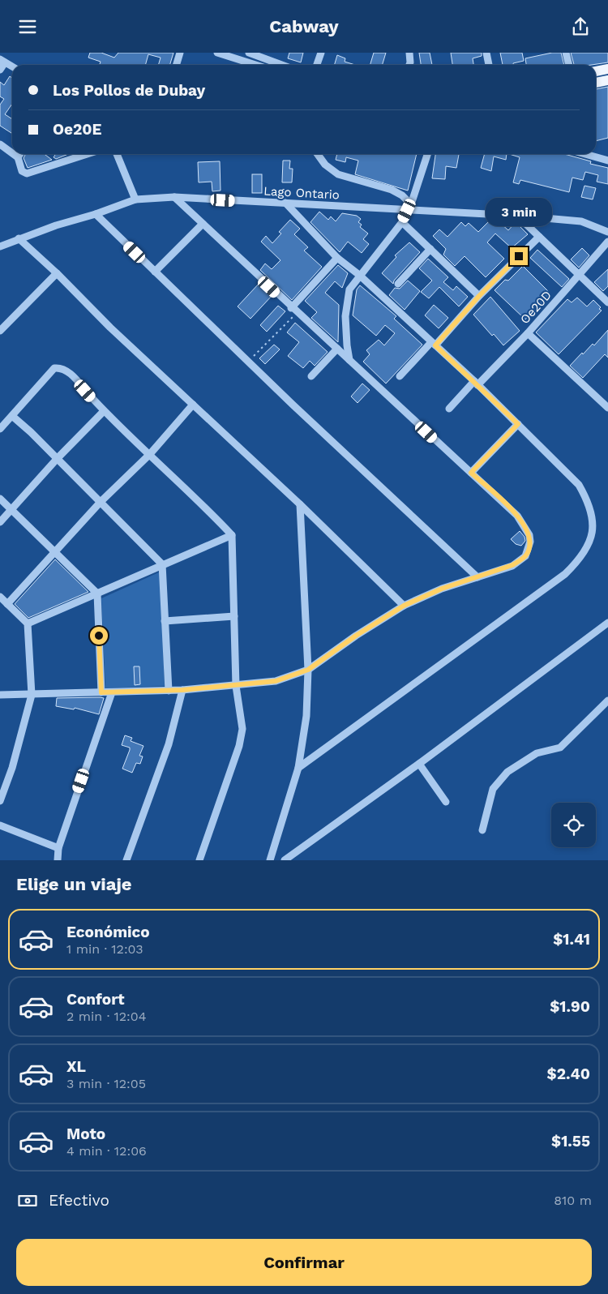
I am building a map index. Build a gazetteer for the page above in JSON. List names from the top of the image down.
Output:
{
  "streets": {
    "street": ["Lago Ontario", "Oe20D"]
  },
  "page": {
    "header": "Cabway",
    "banner": ["Los Pollos de Dubay", "Oe20E"],
    "bubble": "3 min",
    "heading": "Elige un viaje",
    "list": [
      {
        "name": "Económico",
        "note": "1 min · 12:03",
        "value": "$1.41"
      },
      {
        "name": "Confort",
        "note": "2 min · 12:04",
        "value": "$1.90"
      },
      {
        "name": "XL",
        "note": "3 min · 12:05",
        "value": "$2.40"
      },
      {
        "name": "Moto",
        "note": "4 min · 12:06",
        "value": "$1.55"
      }
    ],
    "pay": ["Efectivo", "810 m"],
    "buttons": "Confirmar"
  }
}
